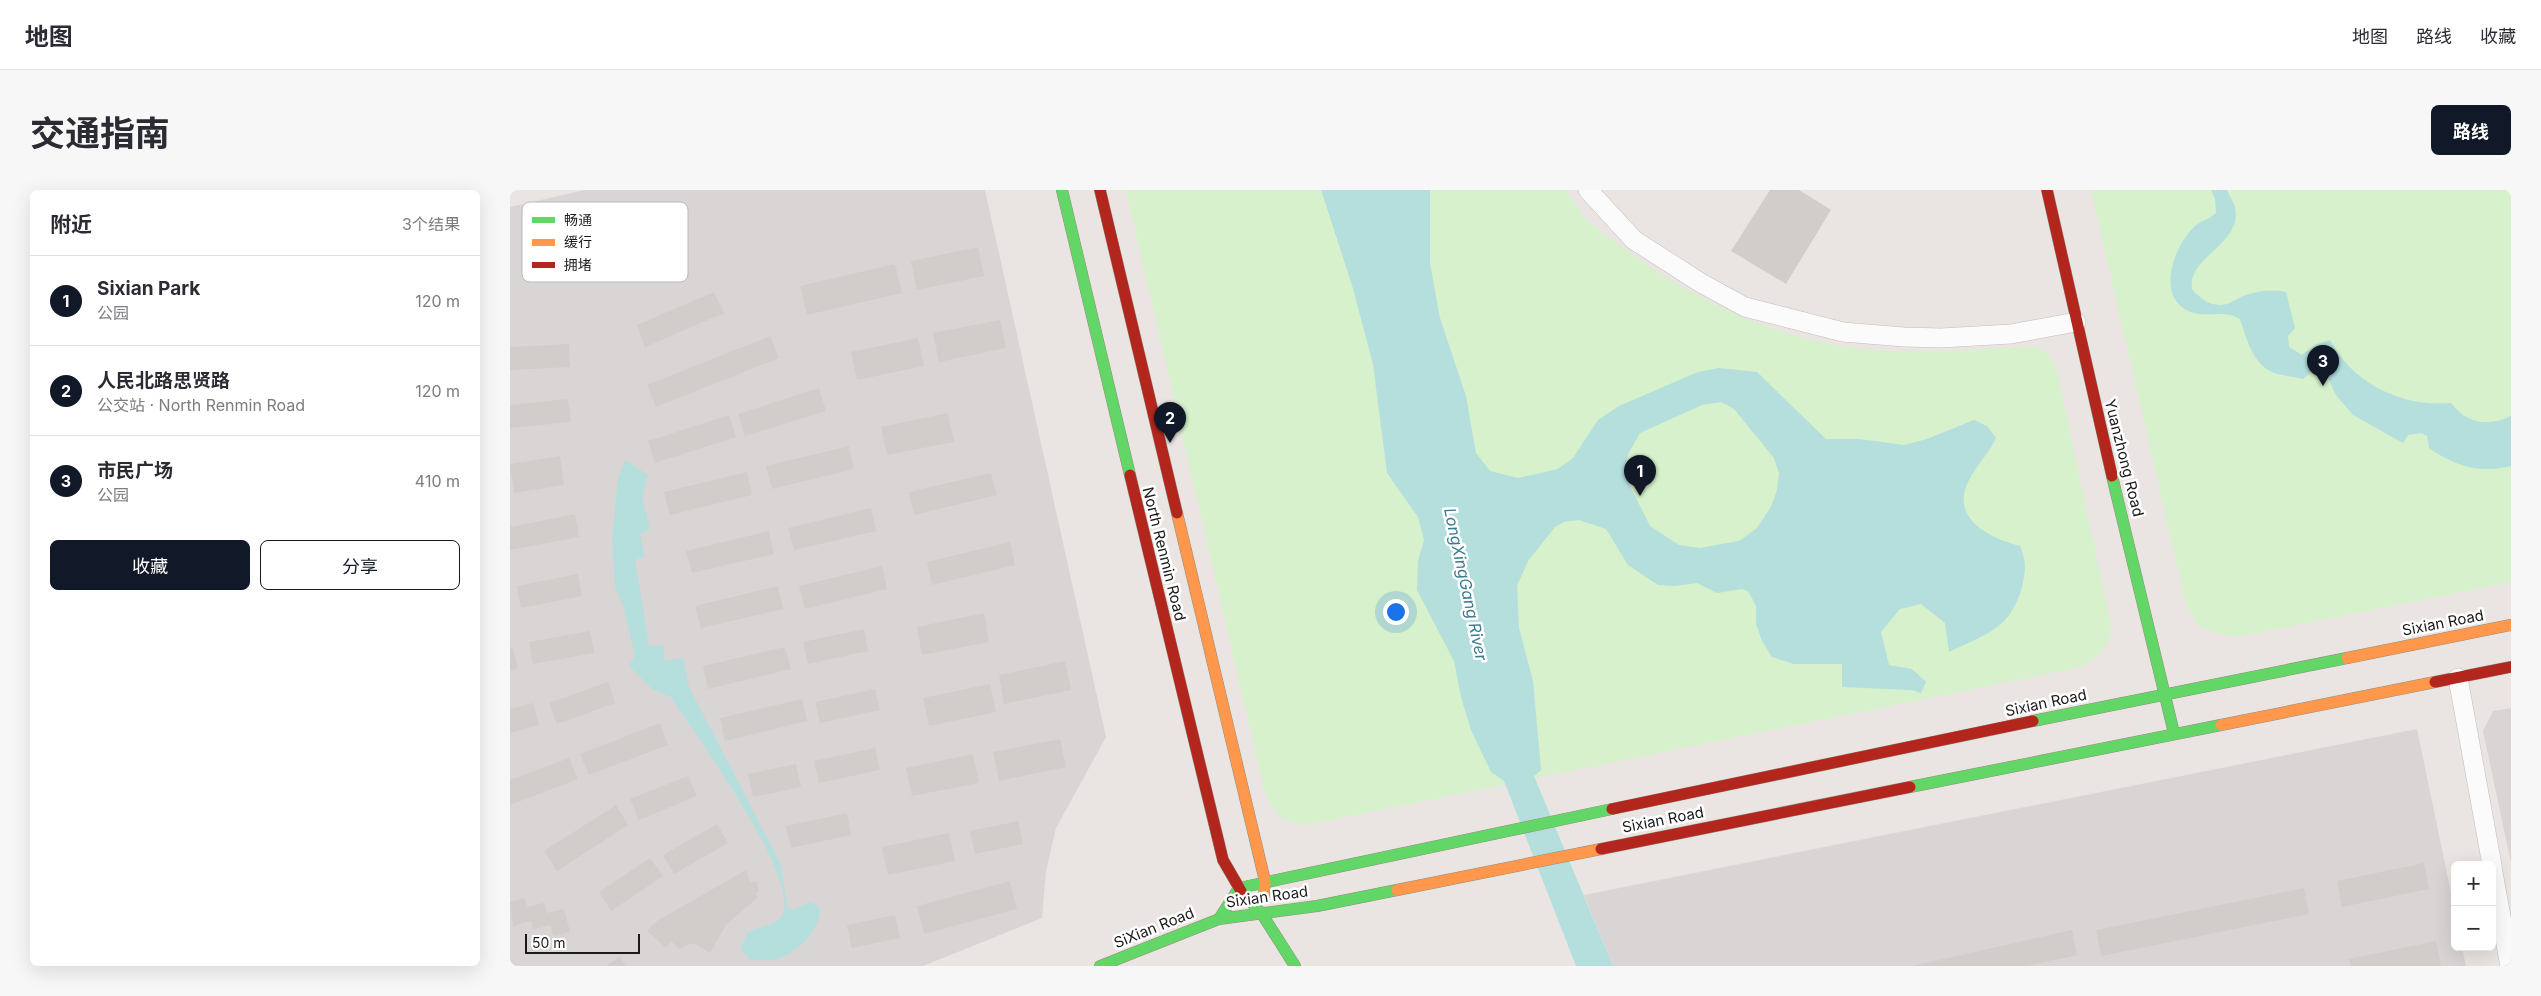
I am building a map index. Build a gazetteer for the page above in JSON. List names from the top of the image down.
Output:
{
  "streets": {
    "main road": [
      "Yuanzhong Road",
      "North Renmin Road",
      "Sixian Road",
      "SiXian Road"
    ]
  },
  "crossings": [
    ["Yuanzhong Road", "Sixian Road"],
    ["North Renmin Road", "Sixian Road"],
    ["Sixian Road", "SiXian Road"]
  ],
  "water": ["LongXingGang River"],
  "legend": ["畅通", "缓行", "拥堵"],
  "scale_bar": "50 m",
  "page": {
    "header": "地图",
    "nav": ["地图", "路线", "收藏"],
    "title": "交通指南",
    "buttons": [
      "路线",
      ["收藏", "分享"]
    ],
    "heading": ["附近", "3个结果"],
    "list": [
      {
        "mark": "1",
        "name": "Sixian Park",
        "note": "公园",
        "value": "120 m"
      },
      {
        "mark": "2",
        "name": "人民北路思贤路",
        "note": "公交站 · North Renmin Road",
        "value": "120 m"
      },
      {
        "mark": "3",
        "name": "市民广场",
        "note": "公园",
        "value": "410 m"
      }
    ],
    "pins": ["3", "2", "1"],
    "map_buttons": ["+", "−"],
    "scale": "50 m"
  }
}
